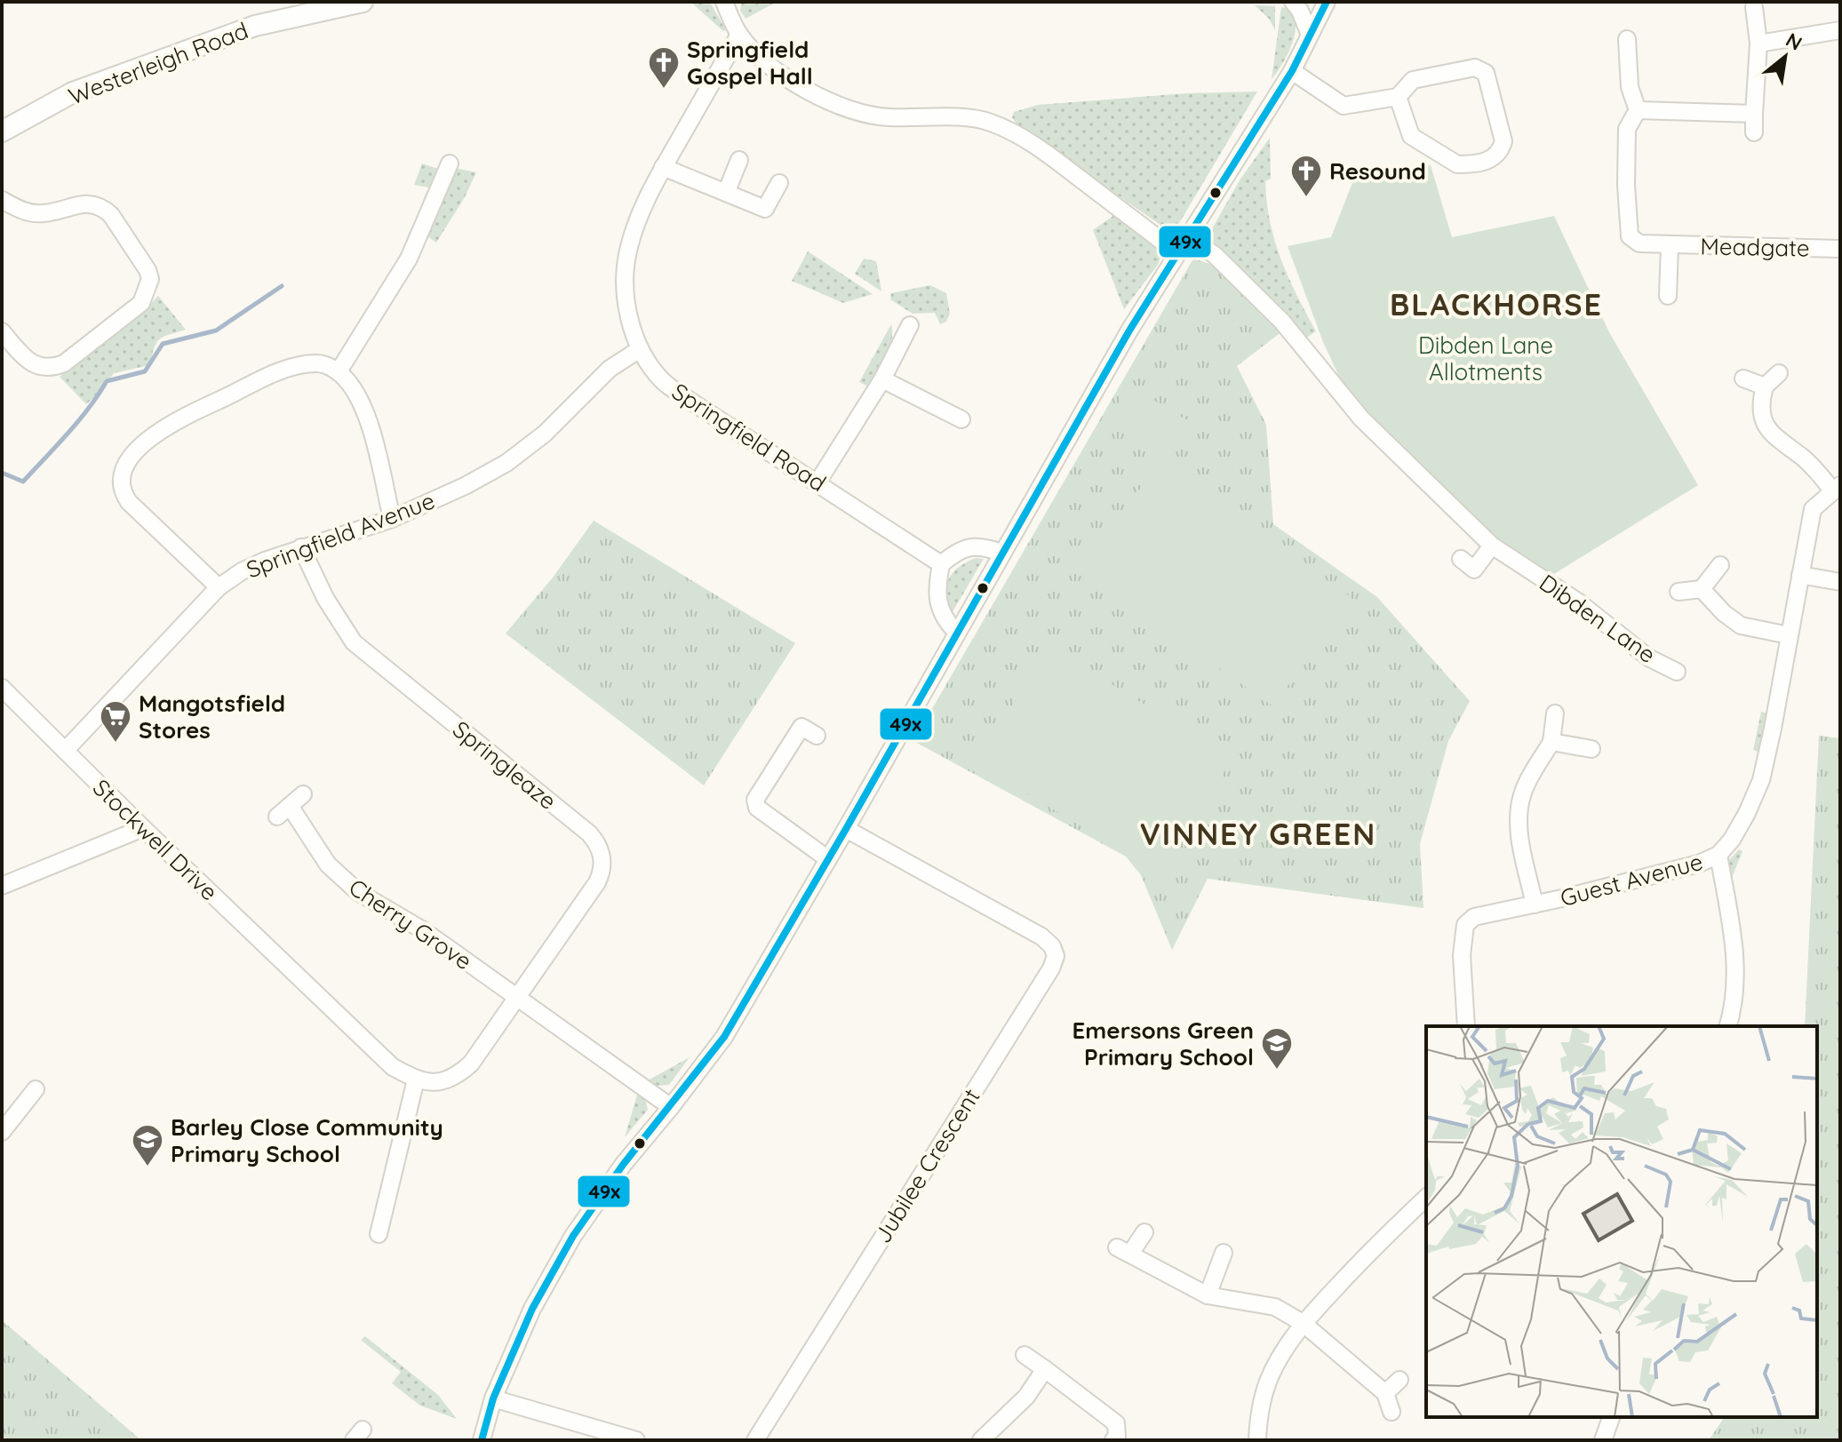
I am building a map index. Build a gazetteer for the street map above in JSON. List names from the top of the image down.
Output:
{
  "streets": {
    "street": [
      "Westerleigh Road",
      "Meadgate",
      "Springfield Road",
      "Springfield Avenue",
      "Dibden Lane",
      "Springleaze",
      "Stockwell Drive",
      "Guest Avenue",
      "Cherry Grove",
      "Jubilee Crescent"
    ]
  },
  "crossings": [
    ["Springfield Road", "Springfield Avenue"],
    ["Springfield Avenue", "Springleaze"],
    ["Springfield Avenue", "Stockwell Drive"],
    ["Springleaze", "Cherry Grove"]
  ],
  "districts": ["BLACKHORSE", "VINNEY GREEN"],
  "parks": ["Dibden Lane Allotments"],
  "places": {
    "church": ["Springfield Gospel Hall", "Resound"],
    "supermarket": ["Mangotsfield Stores"],
    "school or university": ["Emersons Green Primary School", "Barley Close Community Primary School"]
  },
  "lines": ["transit line 49x"],
  "north": "top right"
}
